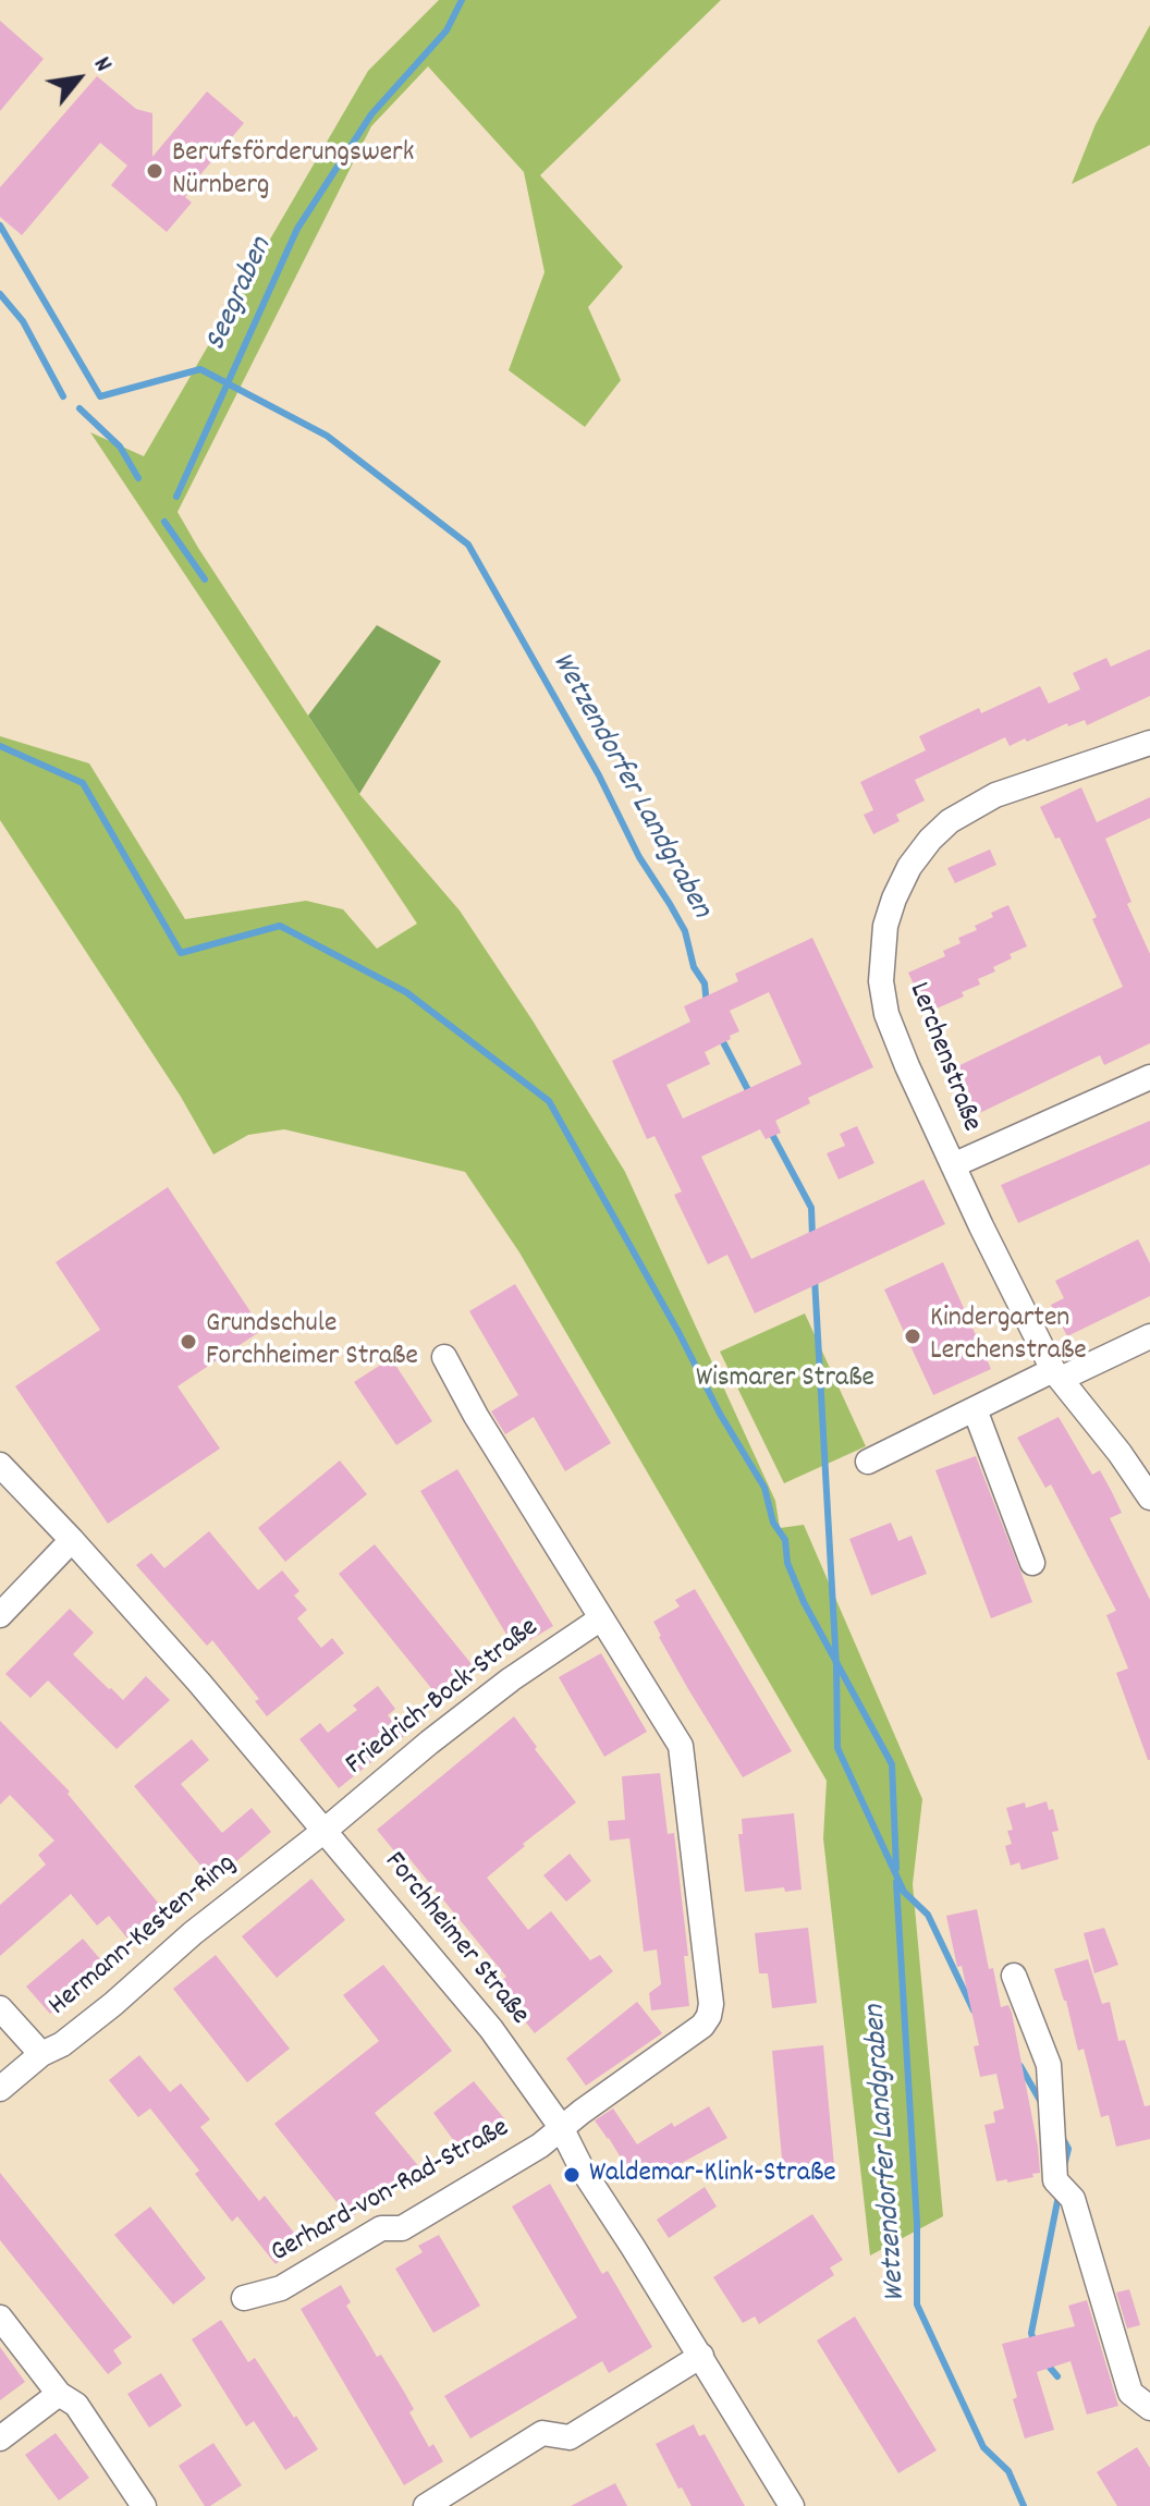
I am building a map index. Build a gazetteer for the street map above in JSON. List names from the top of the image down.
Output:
{
  "streets": {
    "street": [
      "Lerchenstraße",
      "Friedrich-Bock-Straße",
      "Hermann-Kesten-Ring",
      "Forchheimer Straße",
      "Gerhard-von-Rad-Straße"
    ]
  },
  "crossings": [
    ["Friedrich-Bock-Straße", "Hermann-Kesten-Ring"],
    ["Friedrich-Bock-Straße", "Forchheimer Straße"],
    ["Hermann-Kesten-Ring", "Forchheimer Straße"],
    ["Forchheimer Straße", "Gerhard-von-Rad-Straße"]
  ],
  "water": ["Seegraben", "Wetzendorfer Landgraben"],
  "parks": ["Wismarer Straße"],
  "places": [
    "Berufsförderungswerk Nürnberg",
    "Kindergarten Lerchenstraße",
    "Grundschule Forchheimer Straße",
    "Waldemar-Klink-Straße"
  ],
  "north": "top right"
}
